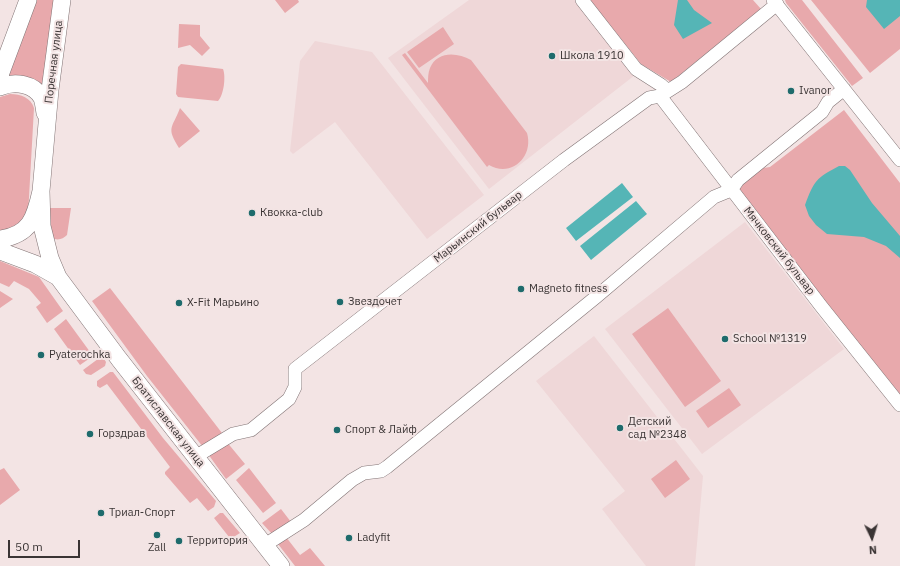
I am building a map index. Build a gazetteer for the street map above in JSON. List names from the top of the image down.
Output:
{
  "streets": {
    "main road": ["Поречная улица", "Братиславская улица"],
    "street": ["Марьинский бульвар", "Мячковский бульвар"]
  },
  "crossings": [
    ["Поречная улица", "Братиславская улица"],
    ["Марьинский бульвар", "Мячковский бульвар"],
    ["Марьинский бульвар", "Братиславская улица"]
  ],
  "places": [
    "Школа 1910",
    "Ivanor",
    "Квокка-club",
    "Magneto fitness",
    "Звездочет",
    "X-Fit Марьино",
    "School №1319",
    "Pyaterochka",
    "Детский сад №2348",
    "Спорт & Лайф",
    "Горздрав",
    "Триал-Спорт",
    "Zall",
    "Ladyfit",
    "Территория"
  ],
  "scale_bar": "50 m",
  "north": "bottom"
}
